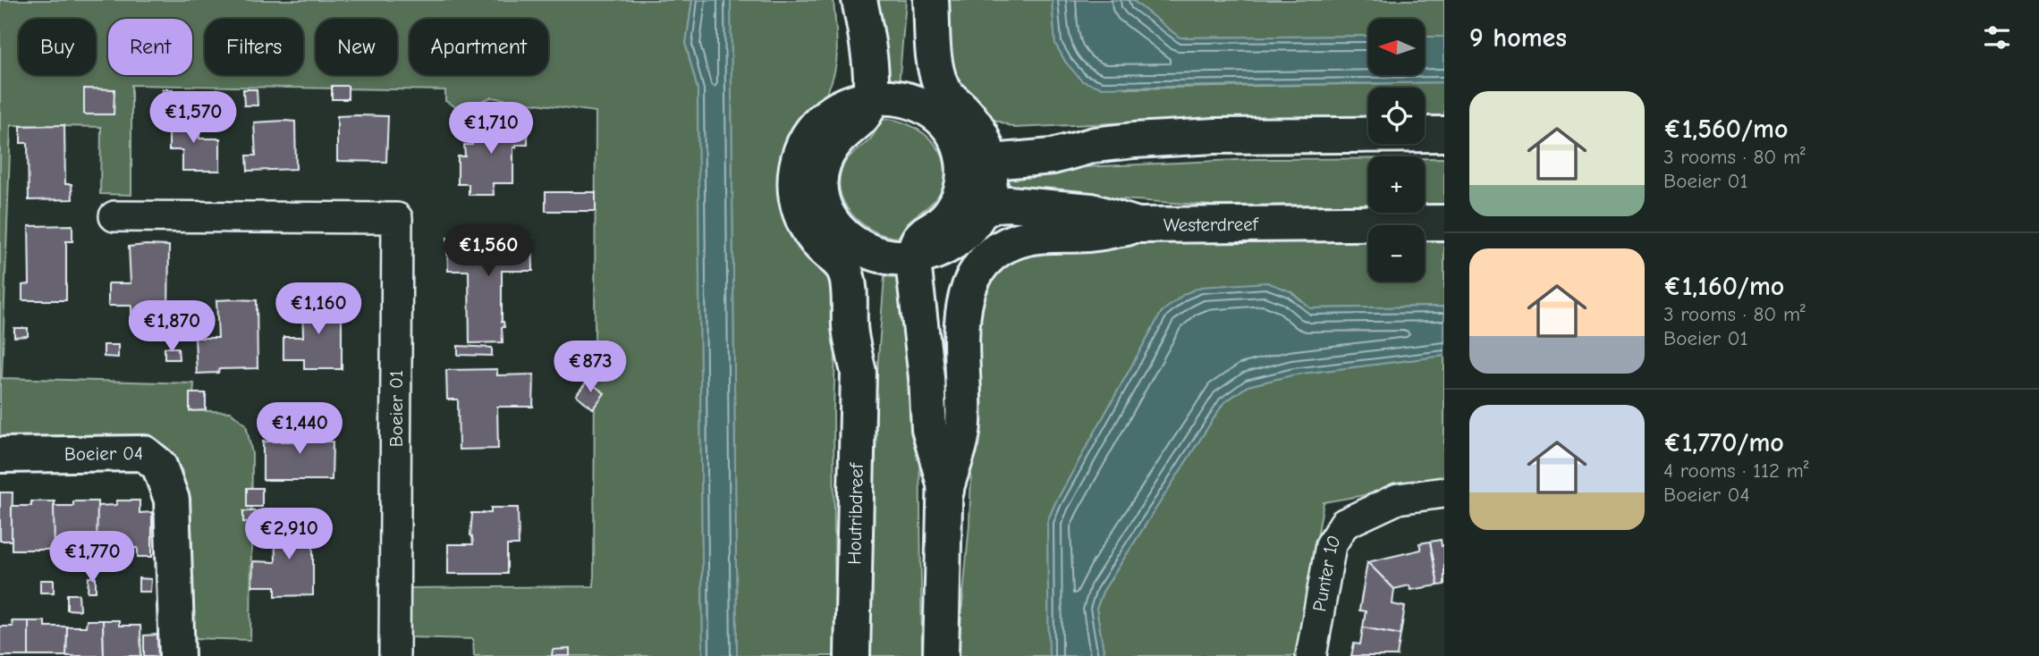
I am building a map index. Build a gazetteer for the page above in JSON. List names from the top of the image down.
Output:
{
  "streets": {
    "main road": ["Westerdreef", "Boeier 04", "Houtribdreef"],
    "street": ["Boeier 01", "Punter 10"]
  },
  "north": "left",
  "page": {
    "heading": "9 homes",
    "map_buttons": ["+", "−"],
    "chip": [
      "Buy",
      "Rent",
      "Filters",
      "New",
      "Apartment"
    ],
    "list": [
      {
        "name": "€1,560/mo",
        "note": "3 rooms · 80 m² · Boeier 01"
      },
      {
        "name": "€1,160/mo",
        "note": "3 rooms · 80 m² · Boeier 01"
      },
      {
        "name": "€1,770/mo",
        "note": "4 rooms · 112 m² · Boeier 04"
      }
    ],
    "price": [
      "€1,570",
      "€1,710",
      "€1,560",
      "€1,160",
      "€1,870",
      "€873",
      "€1,440",
      "€2,910",
      "€1,770"
    ]
  }
}
